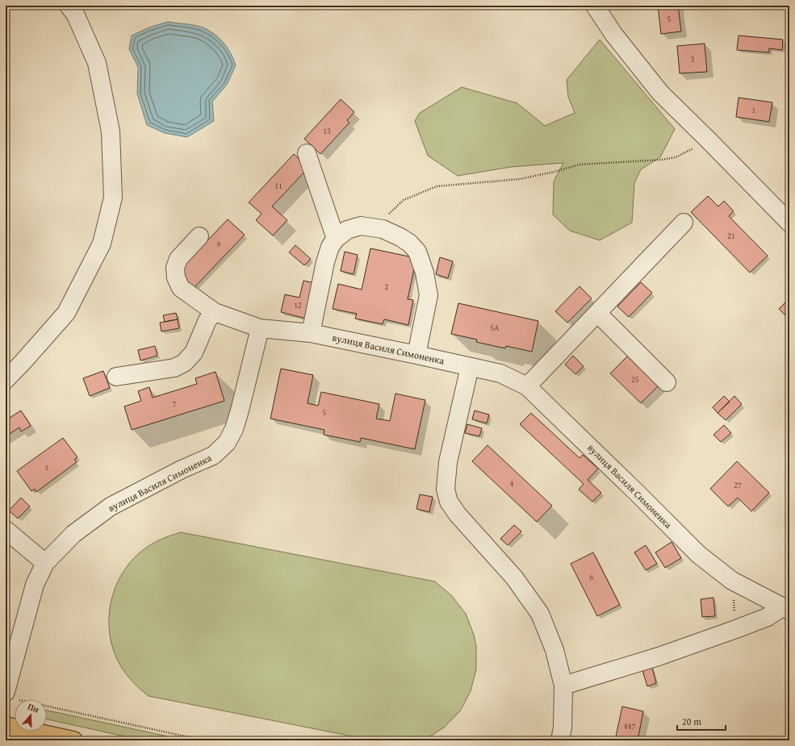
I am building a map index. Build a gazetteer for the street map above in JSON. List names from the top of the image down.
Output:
{
  "streets": {
    "street": ["вулиця Василя Симоненка"]
  },
  "house_numbers": [
    "5",
    "3",
    "1",
    "13",
    "11",
    "21",
    "9",
    "2",
    "12",
    "5А",
    "25",
    "7",
    "5",
    "1",
    "4",
    "27",
    "6",
    "447"
  ],
  "scale_bar": "20 m",
  "north": "top"
}
